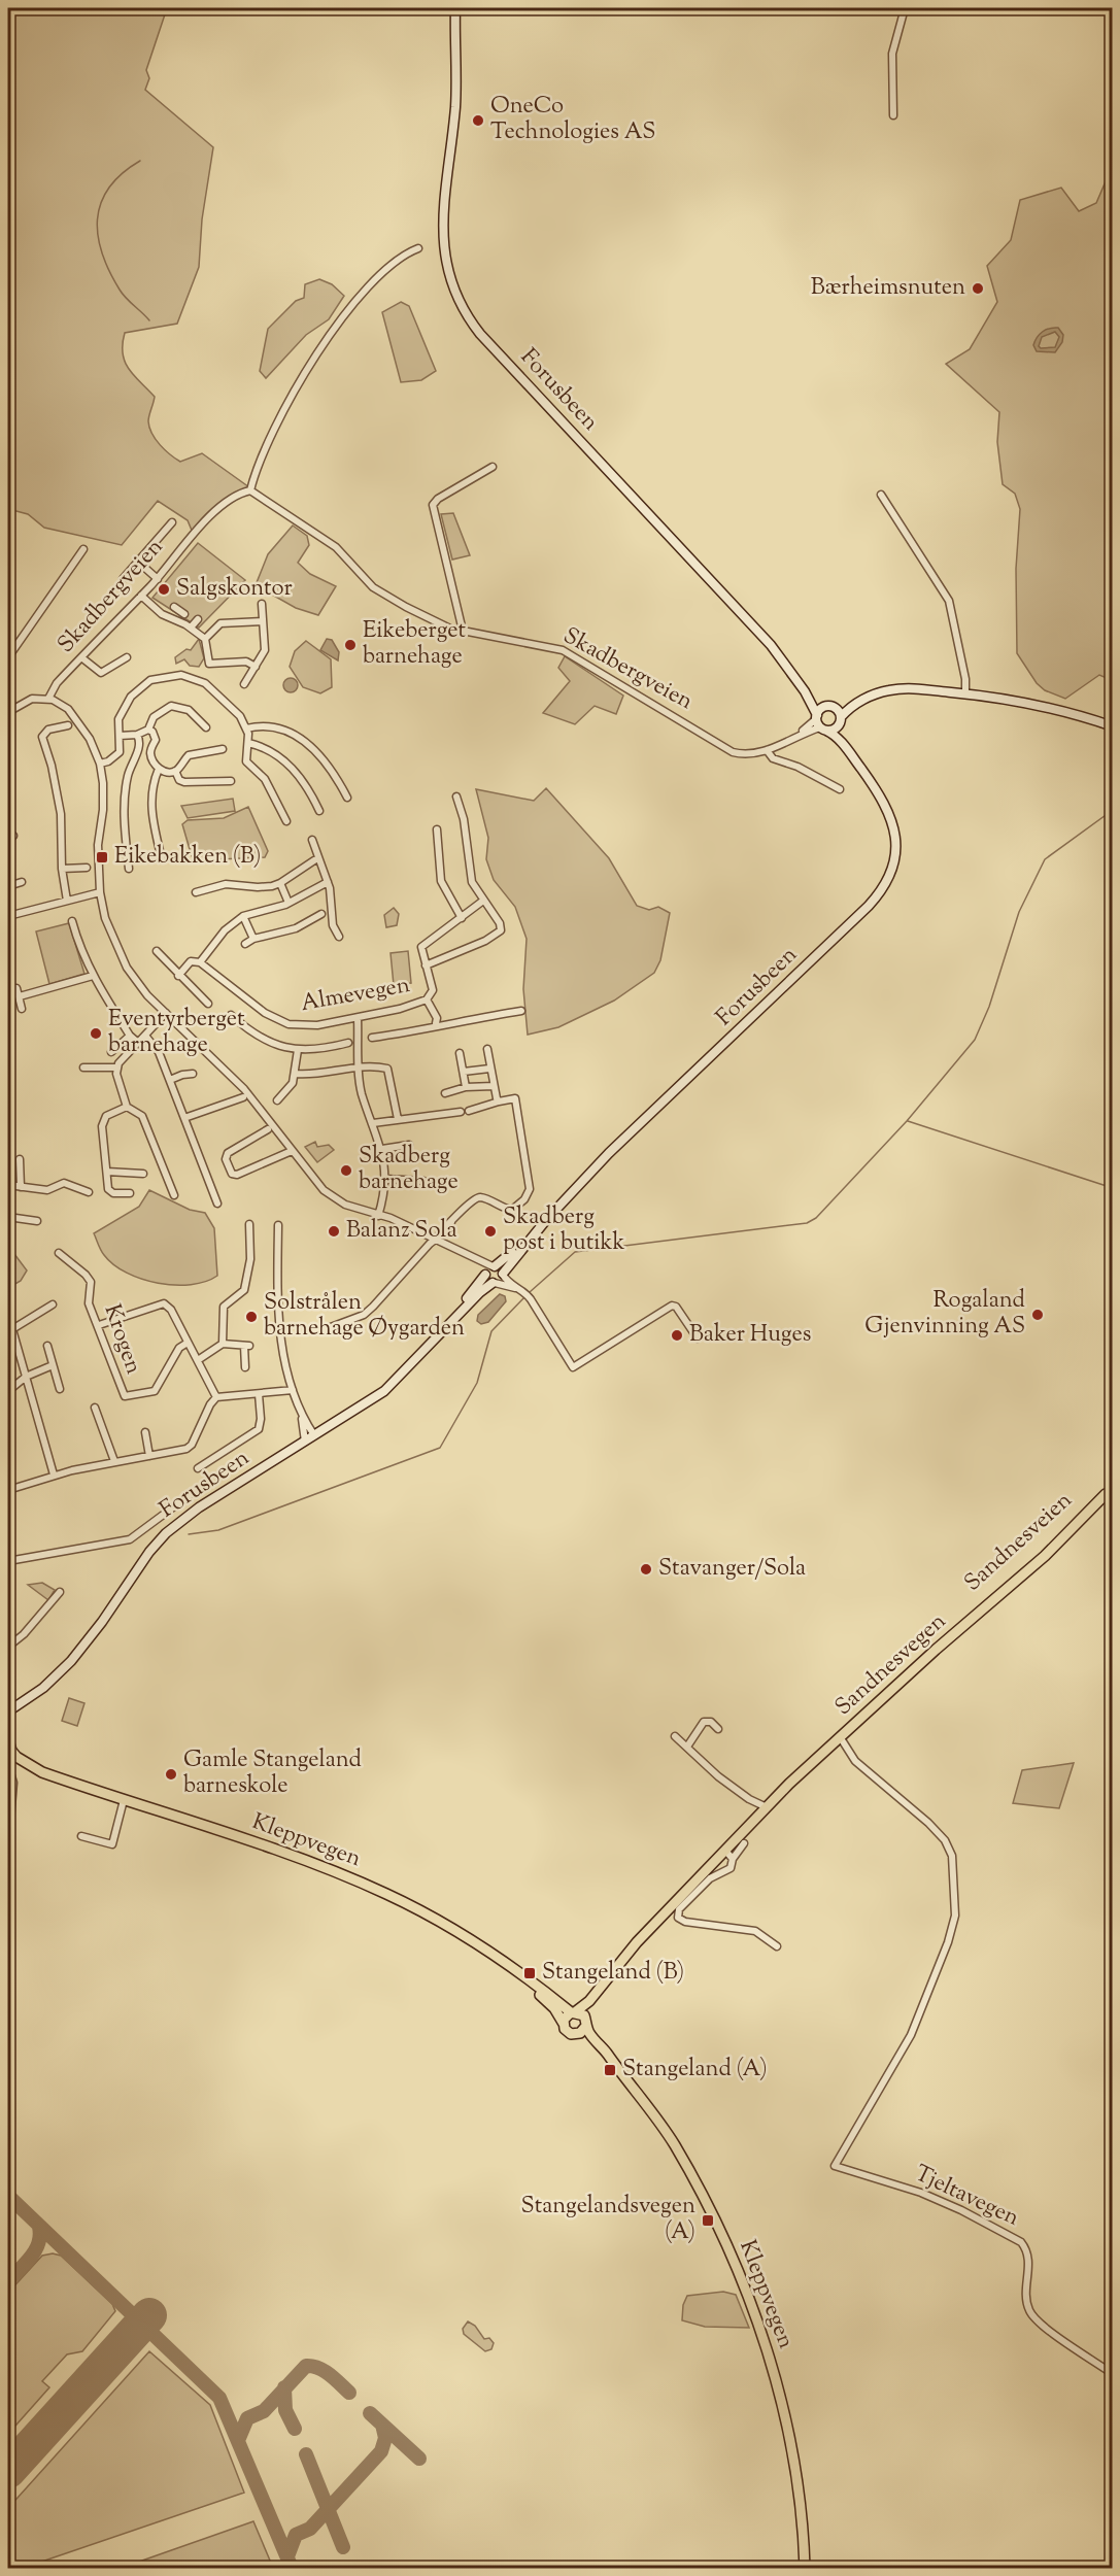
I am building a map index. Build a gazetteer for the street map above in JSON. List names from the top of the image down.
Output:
{
  "streets": {
    "main road": [
      "Forusbeen",
      "Sandnesveien",
      "Sandnesvegen",
      "Kleppvegen"
    ],
    "street": [
      "Skadbergveien",
      "Almevegen",
      "Krogen",
      "Tjeltavegen"
    ]
  },
  "crossings": [
    ["Forusbeen", "Skadbergveien"],
    ["Sandnesveien", "Sandnesvegen"],
    ["Sandnesvegen", "Kleppvegen"],
    ["Sandnesvegen", "Tjeltavegen"]
  ],
  "places": {
    "other": [
      "OneCo Technologies AS",
      "Bærheimsnuten",
      "Salgskontor",
      "Eikeberget barnehage",
      "Eventyrberget barnehage",
      "Skadberg barnehage",
      "Balanz Sola",
      "Skadberg post i butikk",
      "Rogaland Gjenvinning AS",
      "Solstrålen barnehage Øygarden",
      "Baker Huges",
      "Stavanger/Sola",
      "Gamle Stangeland barneskole"
    ],
    "transit": [
      "Eikebakken (B)",
      "Stangeland (B)",
      "Stangeland (A)",
      "Stangelandsvegen (A)"
    ]
  }
}
